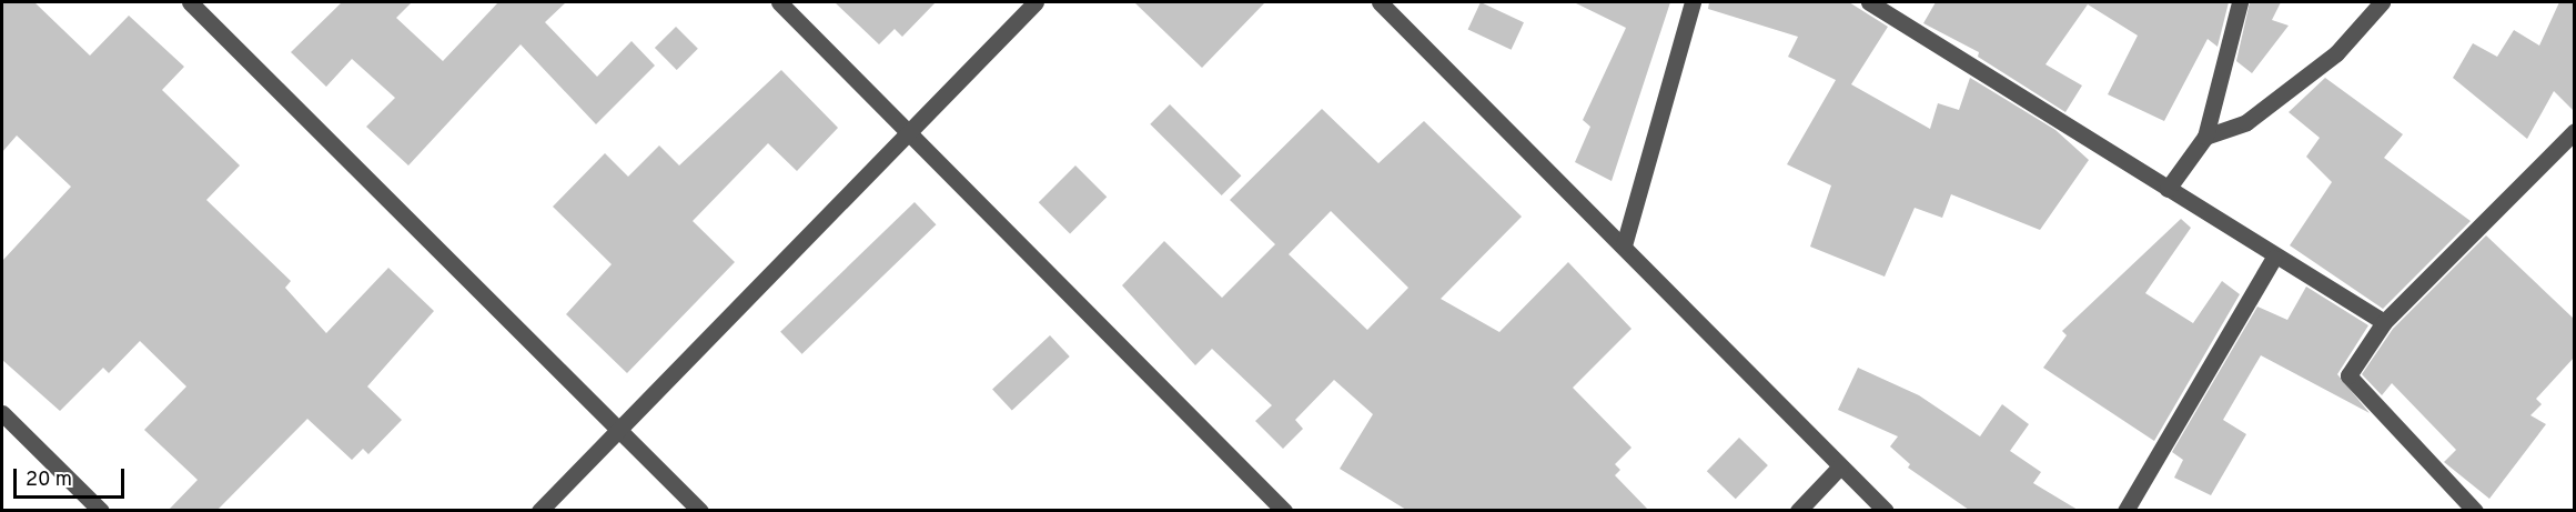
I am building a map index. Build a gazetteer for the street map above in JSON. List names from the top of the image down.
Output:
{
  "scale_bar": "20 m"
}
